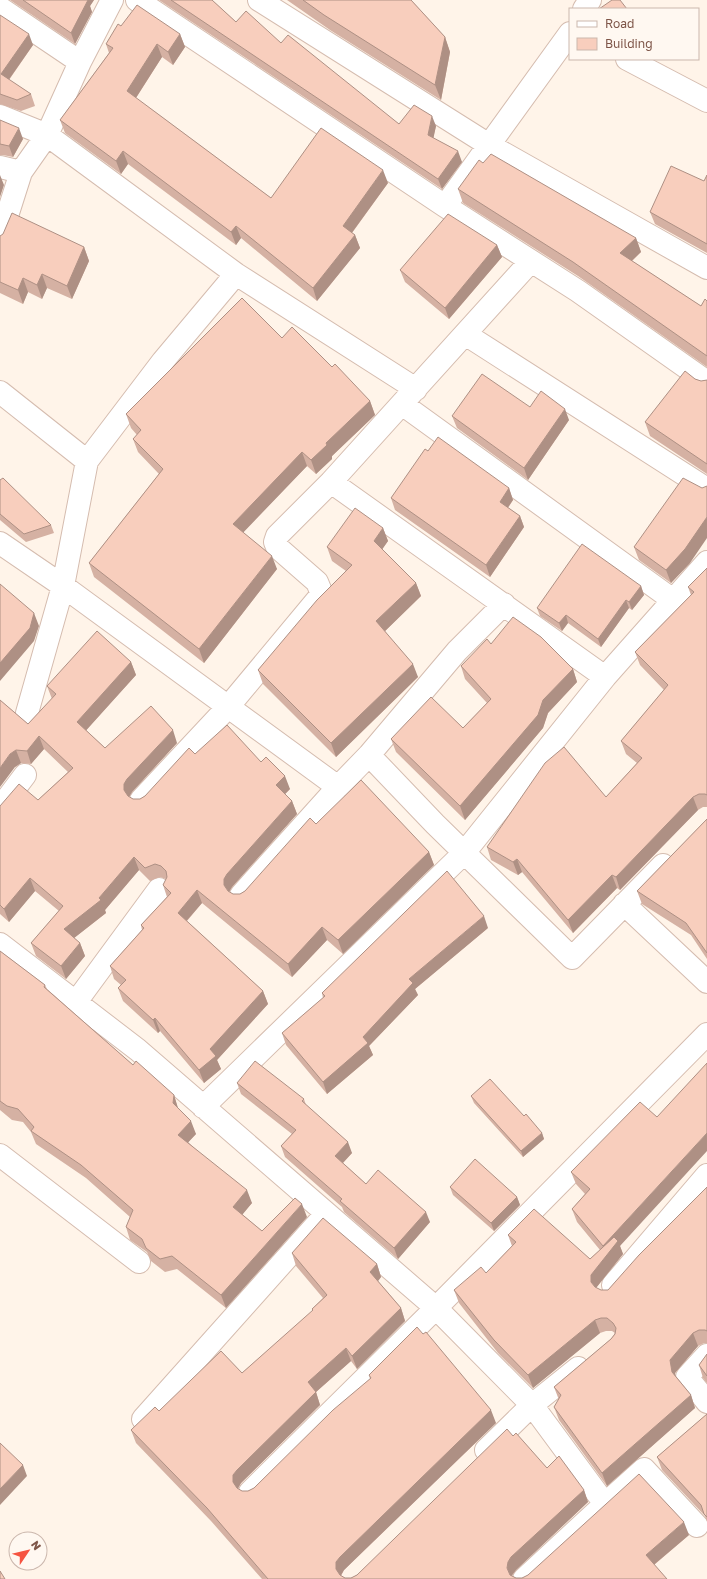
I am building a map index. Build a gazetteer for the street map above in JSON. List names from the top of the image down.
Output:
{
  "legend": ["Road", "Building"],
  "north": "top right"
}
